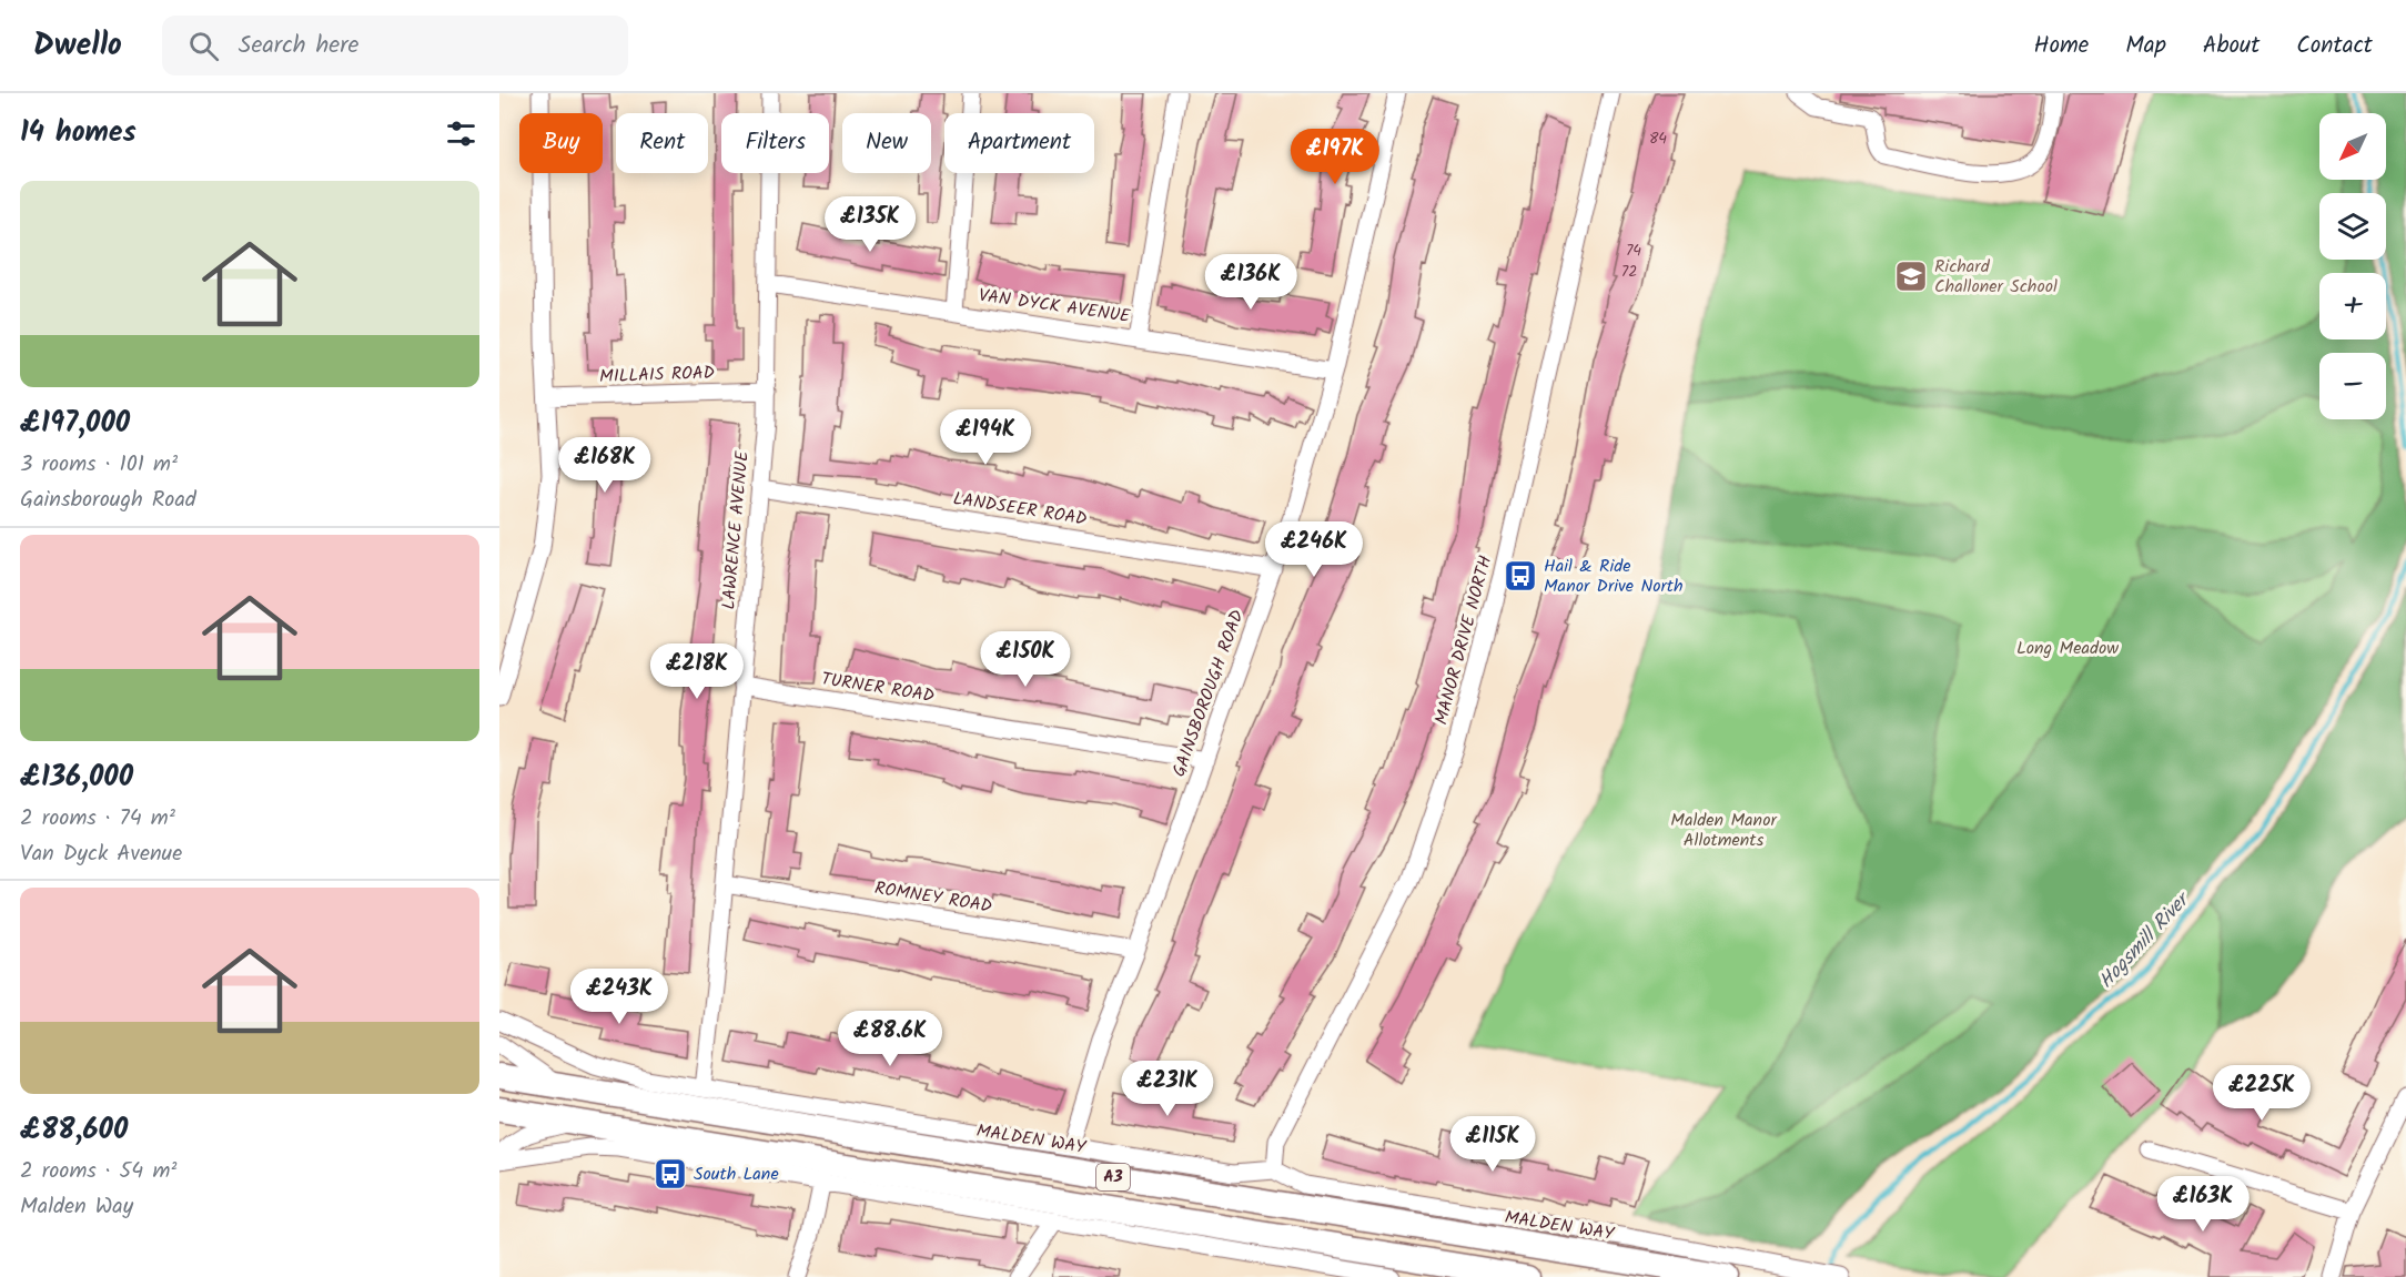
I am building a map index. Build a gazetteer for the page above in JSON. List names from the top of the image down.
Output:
{
  "streets": {
    "highway": ["MALDEN WAY", "A3"],
    "street": [
      "VAN DYCK AVENUE",
      "MILLAIS ROAD",
      "LANDSEER ROAD",
      "LAWRENCE AVENUE",
      "MANOR DRIVE NORTH",
      "TURNER ROAD",
      "GAINSBOROUGH ROAD",
      "ROMNEY ROAD"
    ]
  },
  "crossings": [
    ["VAN DYCK AVENUE", "LAWRENCE AVENUE"],
    ["VAN DYCK AVENUE", "GAINSBOROUGH ROAD"],
    ["MILLAIS ROAD", "LAWRENCE AVENUE"],
    ["LANDSEER ROAD", "LAWRENCE AVENUE"],
    ["LANDSEER ROAD", "GAINSBOROUGH ROAD"],
    ["LAWRENCE AVENUE", "TURNER ROAD"],
    ["LAWRENCE AVENUE", "ROMNEY ROAD"],
    ["LAWRENCE AVENUE", "MALDEN WAY"],
    ["MANOR DRIVE NORTH", "MALDEN WAY"],
    ["TURNER ROAD", "GAINSBOROUGH ROAD"],
    ["GAINSBOROUGH ROAD", "ROMNEY ROAD"],
    ["GAINSBOROUGH ROAD", "MALDEN WAY"]
  ],
  "water": ["Hogsmill River"],
  "parks": ["Long Meadow", "Malden Manor Allotments"],
  "places": {
    "school or university": ["Richard Challoner School"],
    "bus stop": ["Hail & Ride Manor Drive North", "South Lane"]
  },
  "house_numbers": ["84", "74", "72"],
  "north": "bottom left",
  "page": {
    "header": "Dwello",
    "search": "Search here",
    "nav": [
      "Home",
      "Map",
      "About",
      "Contact"
    ],
    "heading": "14 homes",
    "map_buttons": ["+", "−"],
    "chip": [
      "Buy",
      "Rent",
      "Filters",
      "New",
      "Apartment"
    ],
    "price": [
      "£197K",
      "£135K",
      "£136K",
      "£194K",
      "£168K",
      "£246K",
      "£150K",
      "£218K",
      "£243K",
      "£88.6K",
      "£231K",
      "£225K",
      "£115K",
      "£163K"
    ],
    "list": [
      {
        "name": "£197,000",
        "note": "3 rooms · 101 m² · Gainsborough Road"
      },
      {
        "name": "£136,000",
        "note": "2 rooms · 74 m² · Van Dyck Avenue"
      },
      {
        "name": "£88,600",
        "note": "2 rooms · 54 m² · Malden Way"
      }
    ]
  }
}
